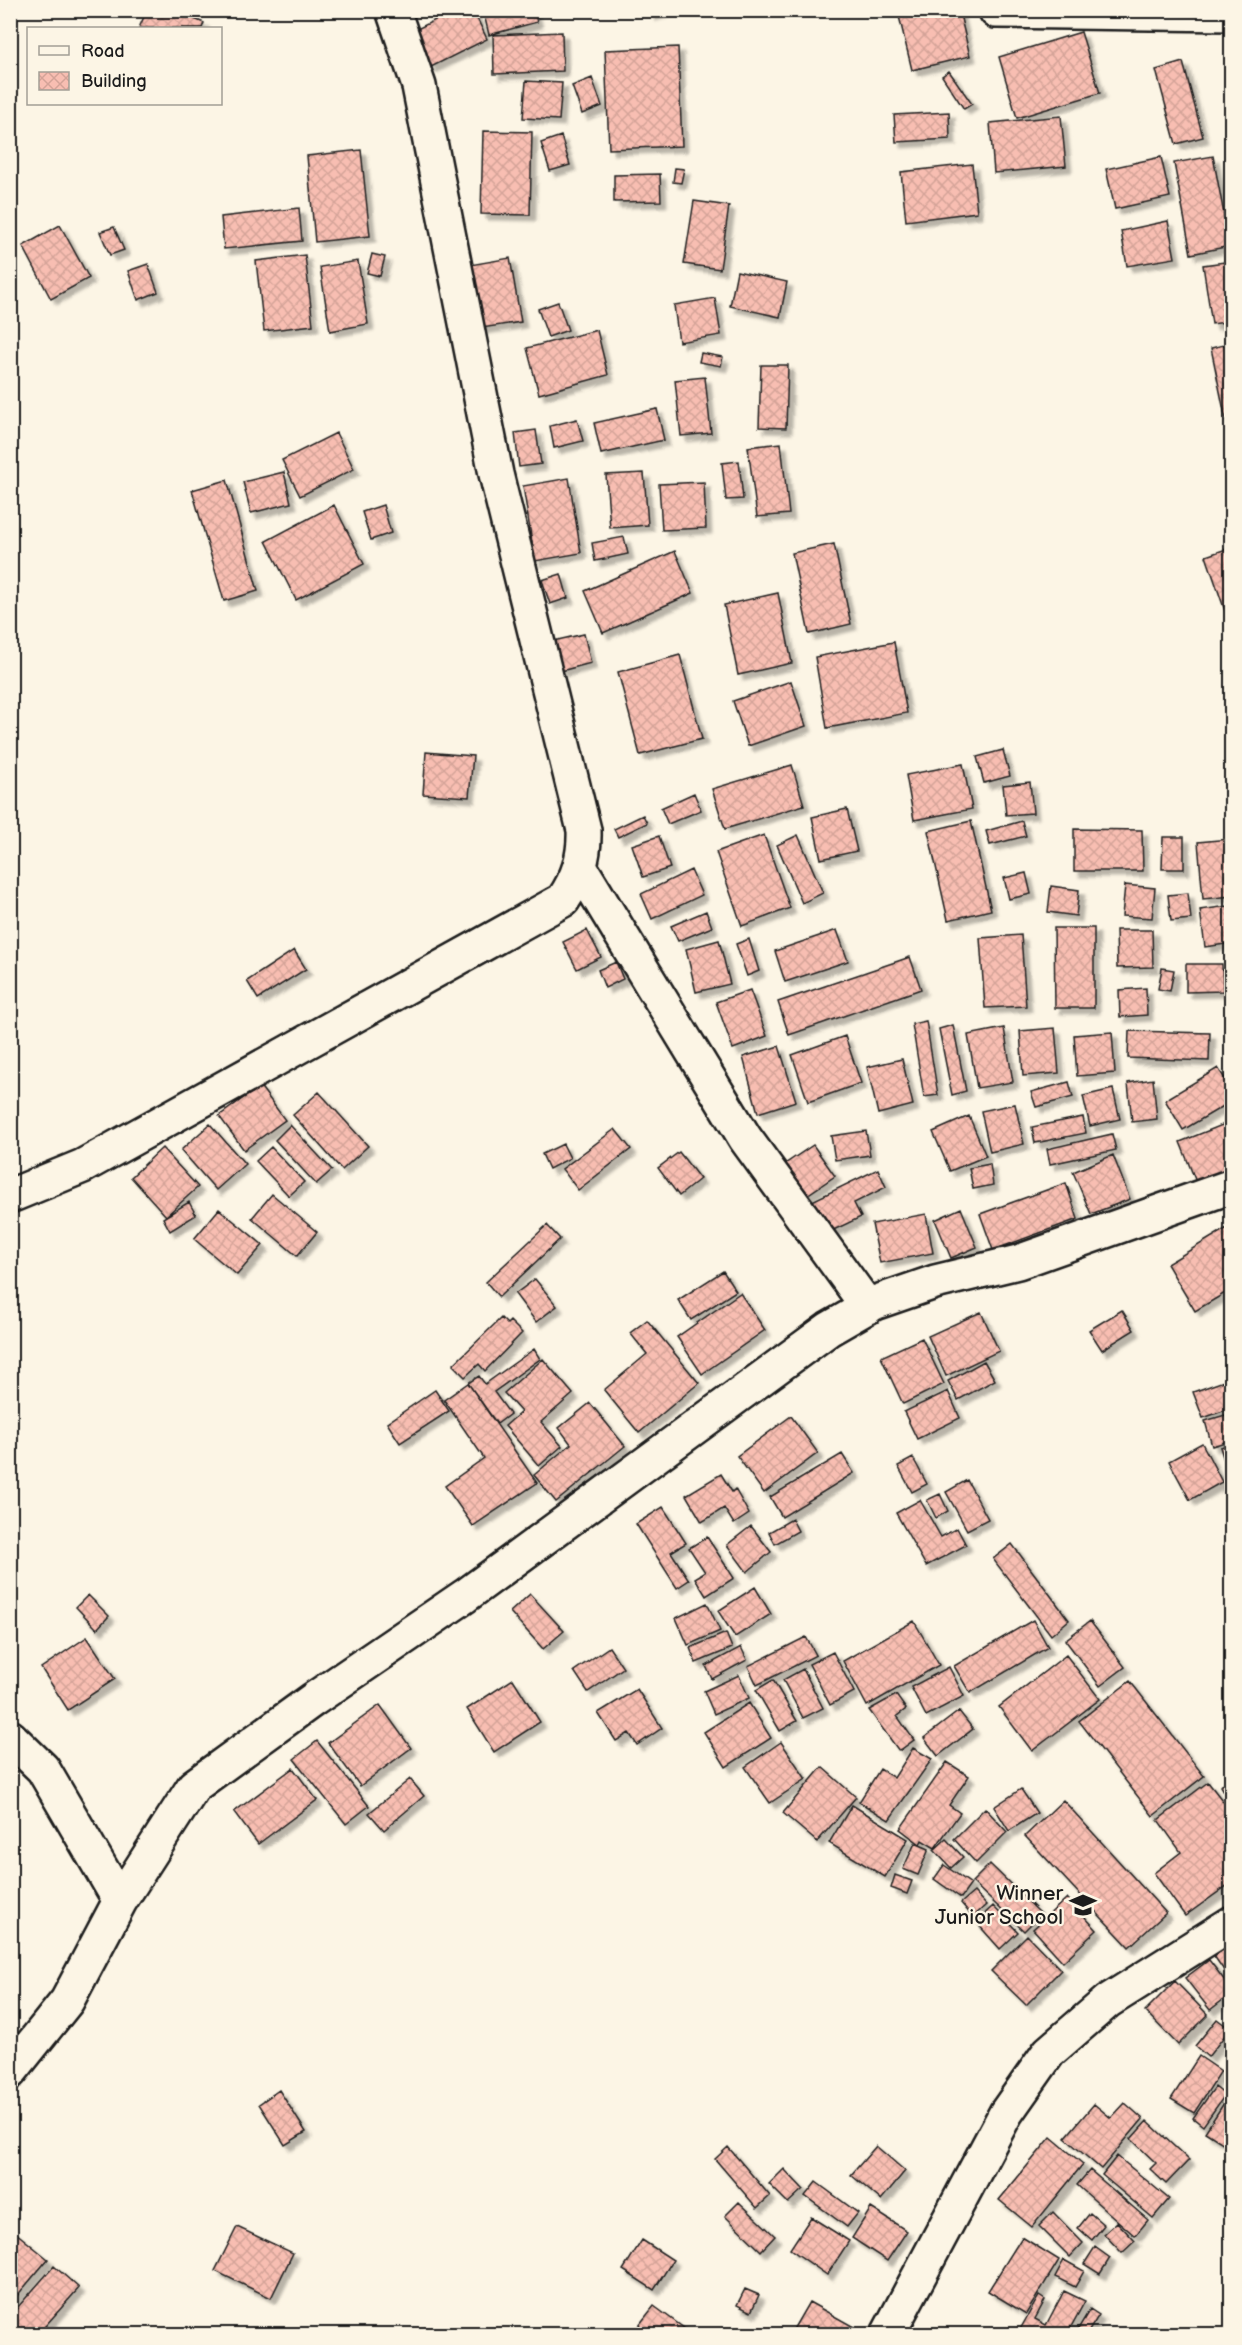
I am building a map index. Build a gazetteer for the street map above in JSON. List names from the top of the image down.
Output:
{
  "places": {
    "school or university": ["Winner Junior School"]
  },
  "legend": ["Road", "Building"]
}
